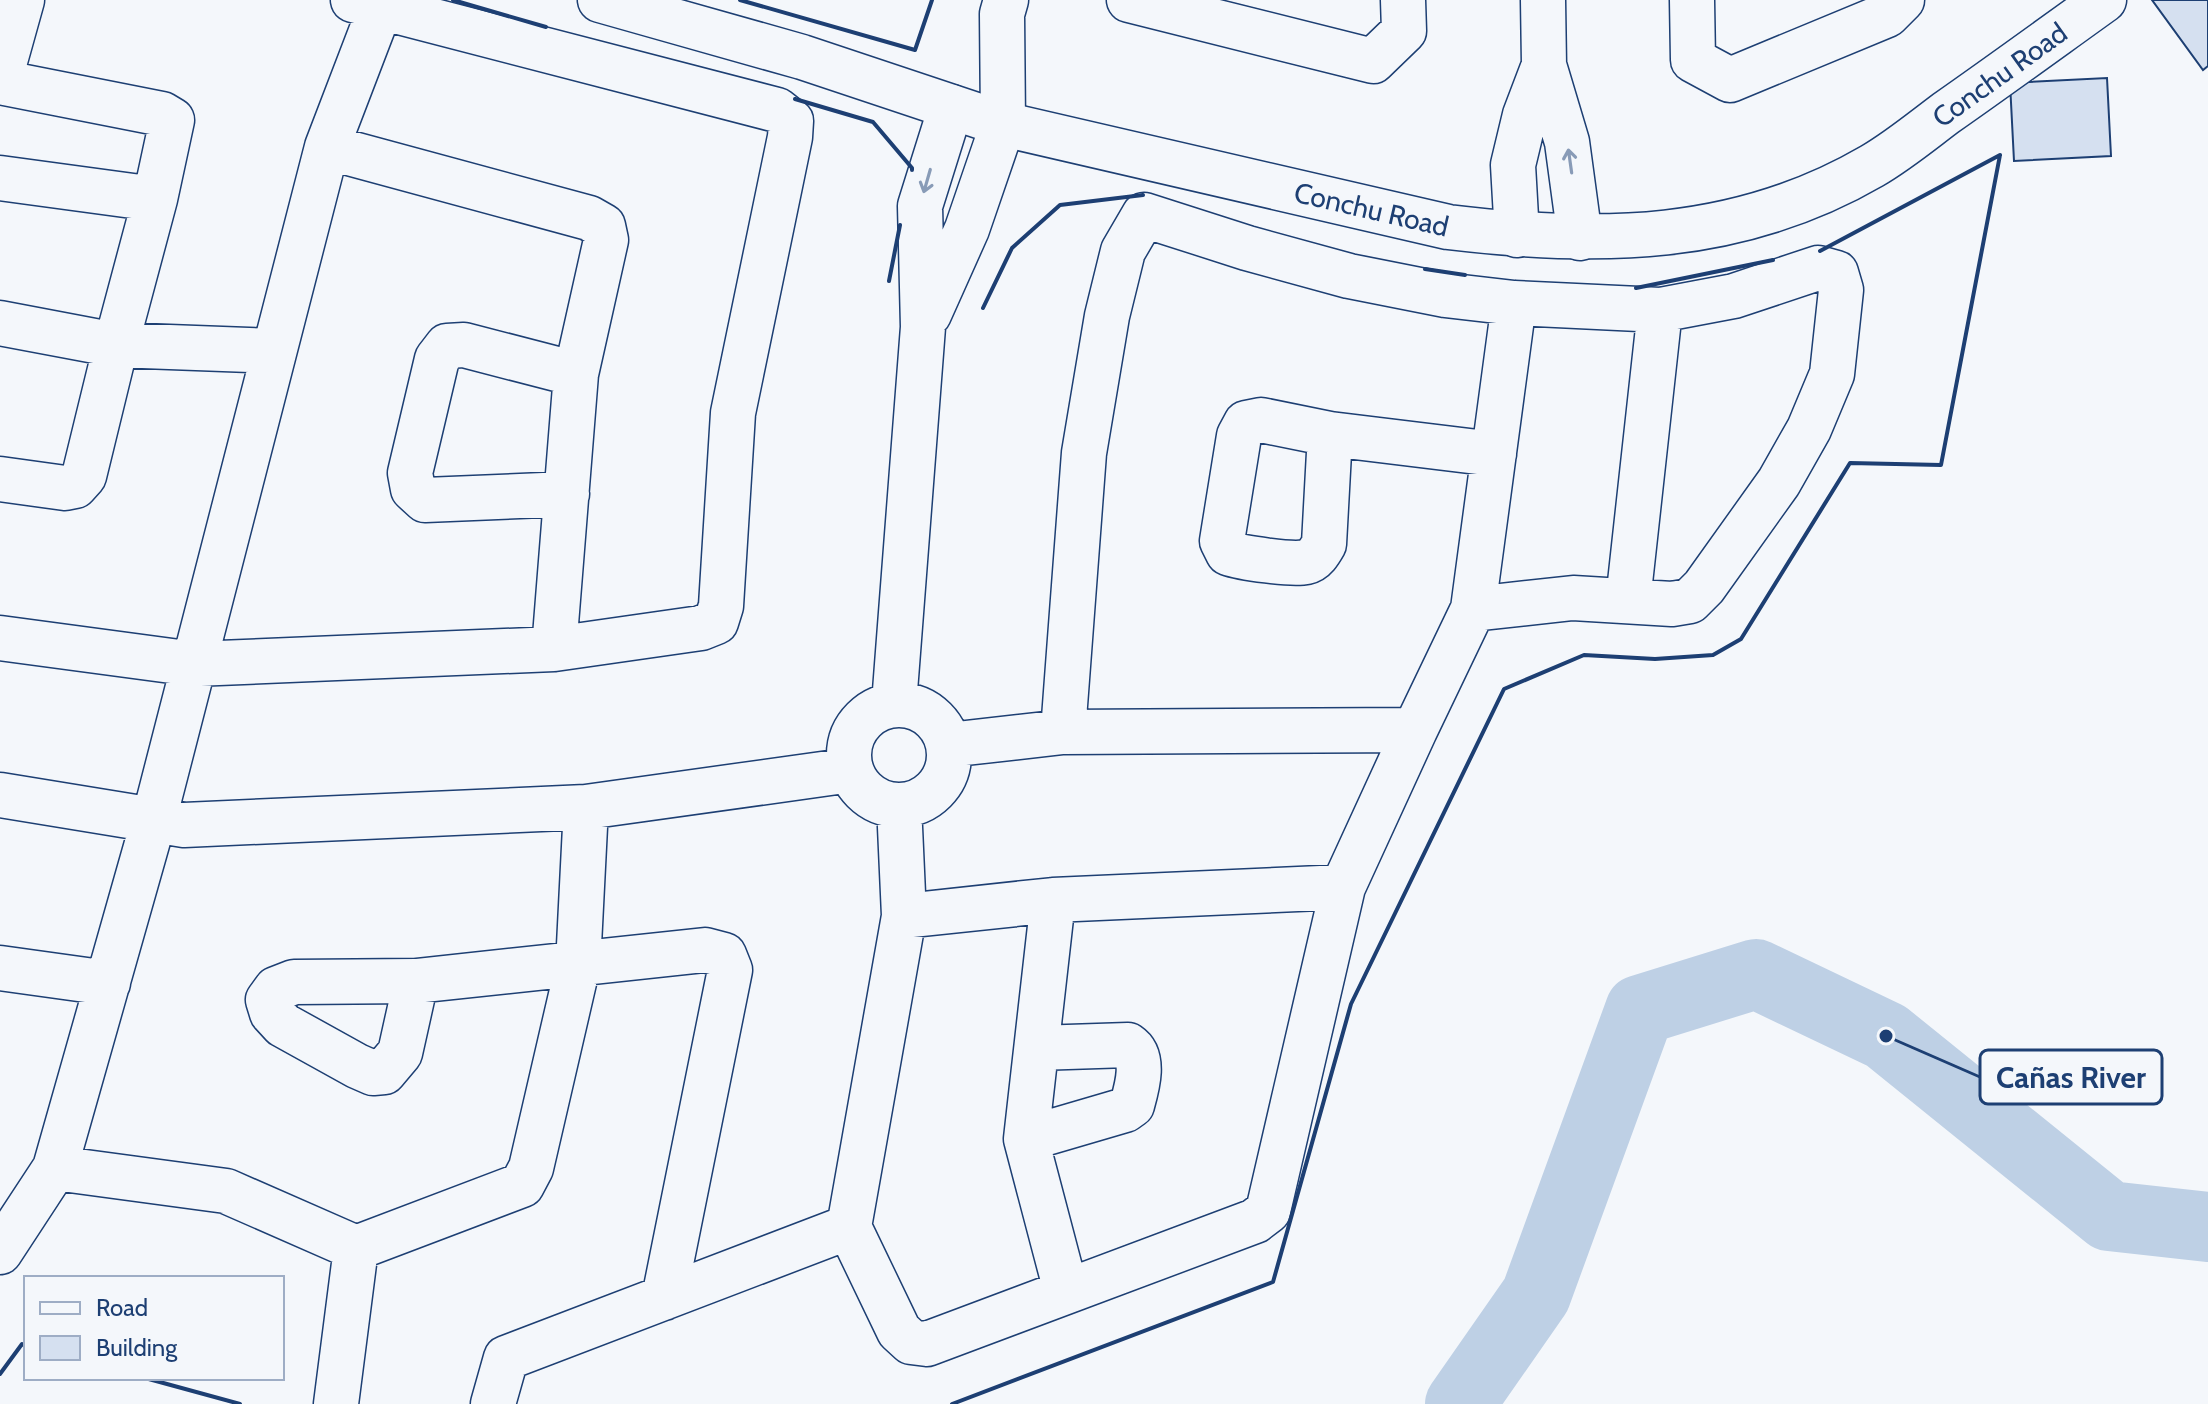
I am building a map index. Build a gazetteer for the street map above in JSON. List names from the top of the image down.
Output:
{
  "streets": {
    "street": ["Conchu Road"]
  },
  "places": ["Cañas River"],
  "legend": ["Road", "Building"]
}
